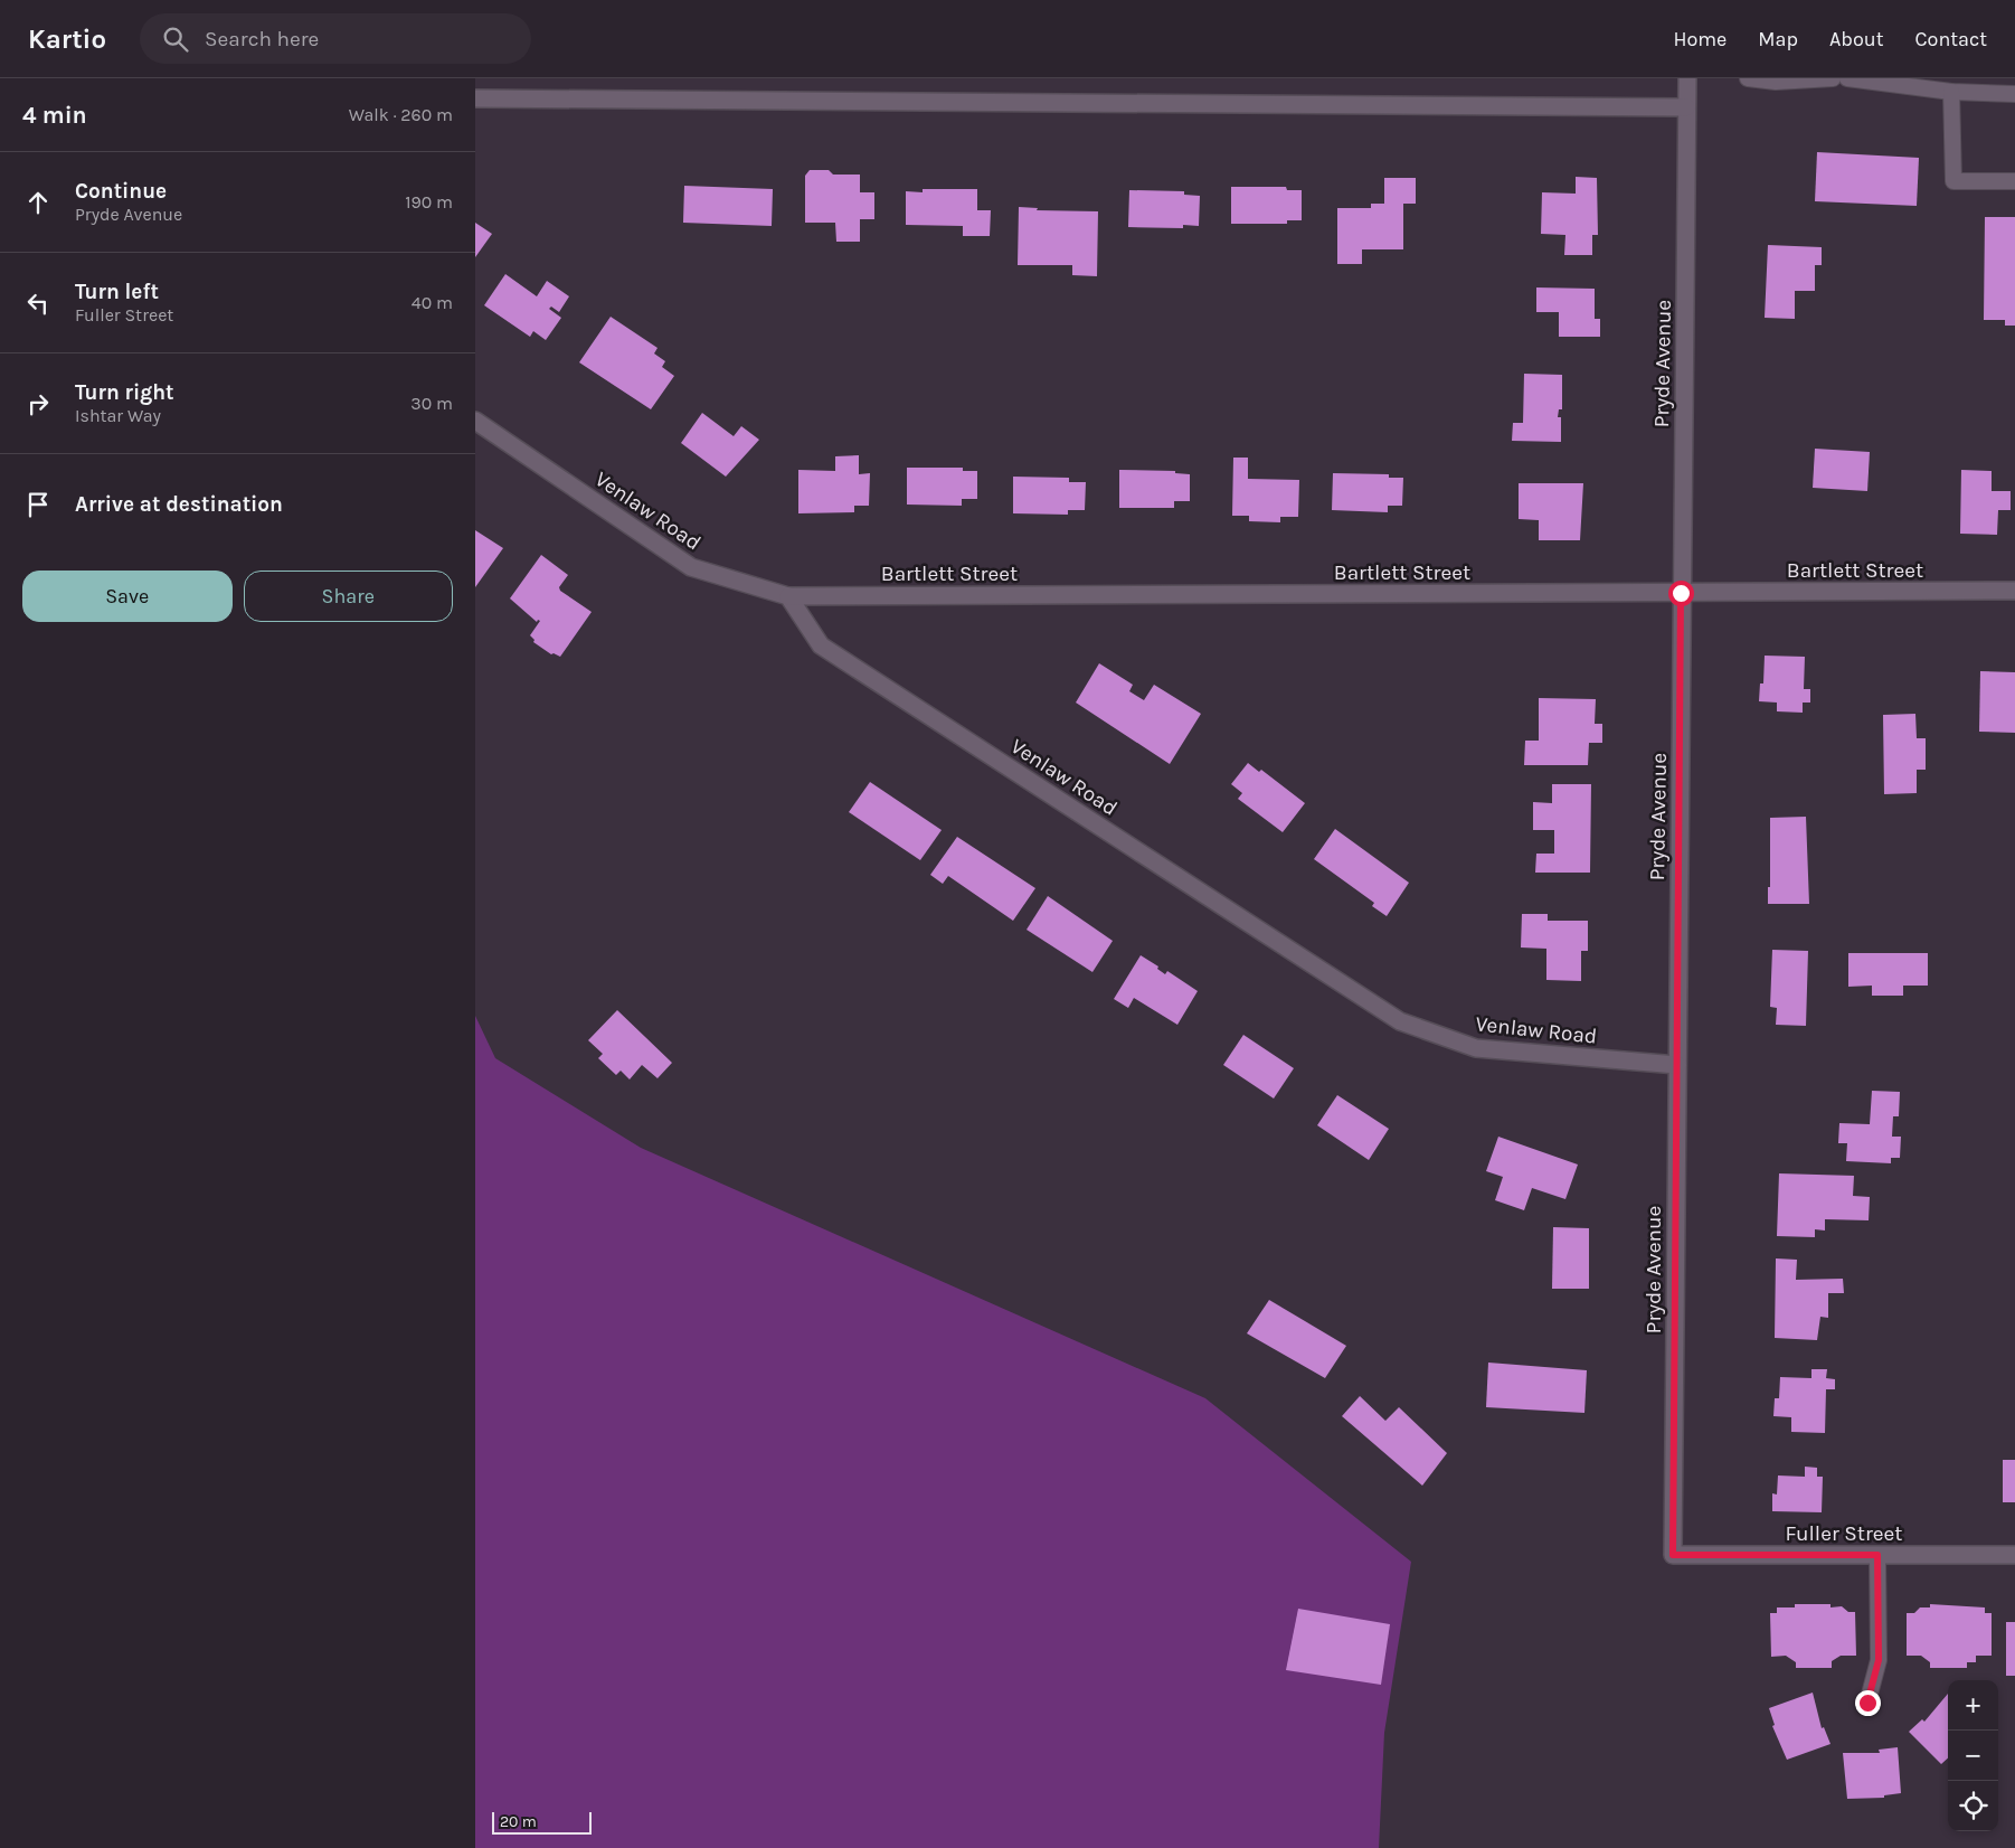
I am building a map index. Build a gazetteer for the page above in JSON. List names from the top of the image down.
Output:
{
  "streets": {
    "street": [
      "Pryde Avenue",
      "Venlaw Road",
      "Bartlett Street",
      "Fuller Street"
    ]
  },
  "crossings": [
    ["Pryde Avenue", "Venlaw Road"],
    ["Pryde Avenue", "Bartlett Street"],
    ["Pryde Avenue", "Fuller Street"],
    ["Venlaw Road", "Bartlett Street"]
  ],
  "scale_bar": "20 m",
  "page": {
    "header": "Kartio",
    "search": "Search here",
    "nav": [
      "Home",
      "Map",
      "About",
      "Contact"
    ],
    "heading": ["4 min", "Walk · 260 m"],
    "list": [
      ["Continue", "Pryde Avenue", "190 m"],
      ["Turn left", "Fuller Street", "40 m"],
      ["Turn right", "Ishtar Way", "30 m"],
      "Arrive at destination"
    ],
    "buttons": ["Save", "Share"],
    "map_buttons": ["+", "−"],
    "scale": "20 m"
  }
}
